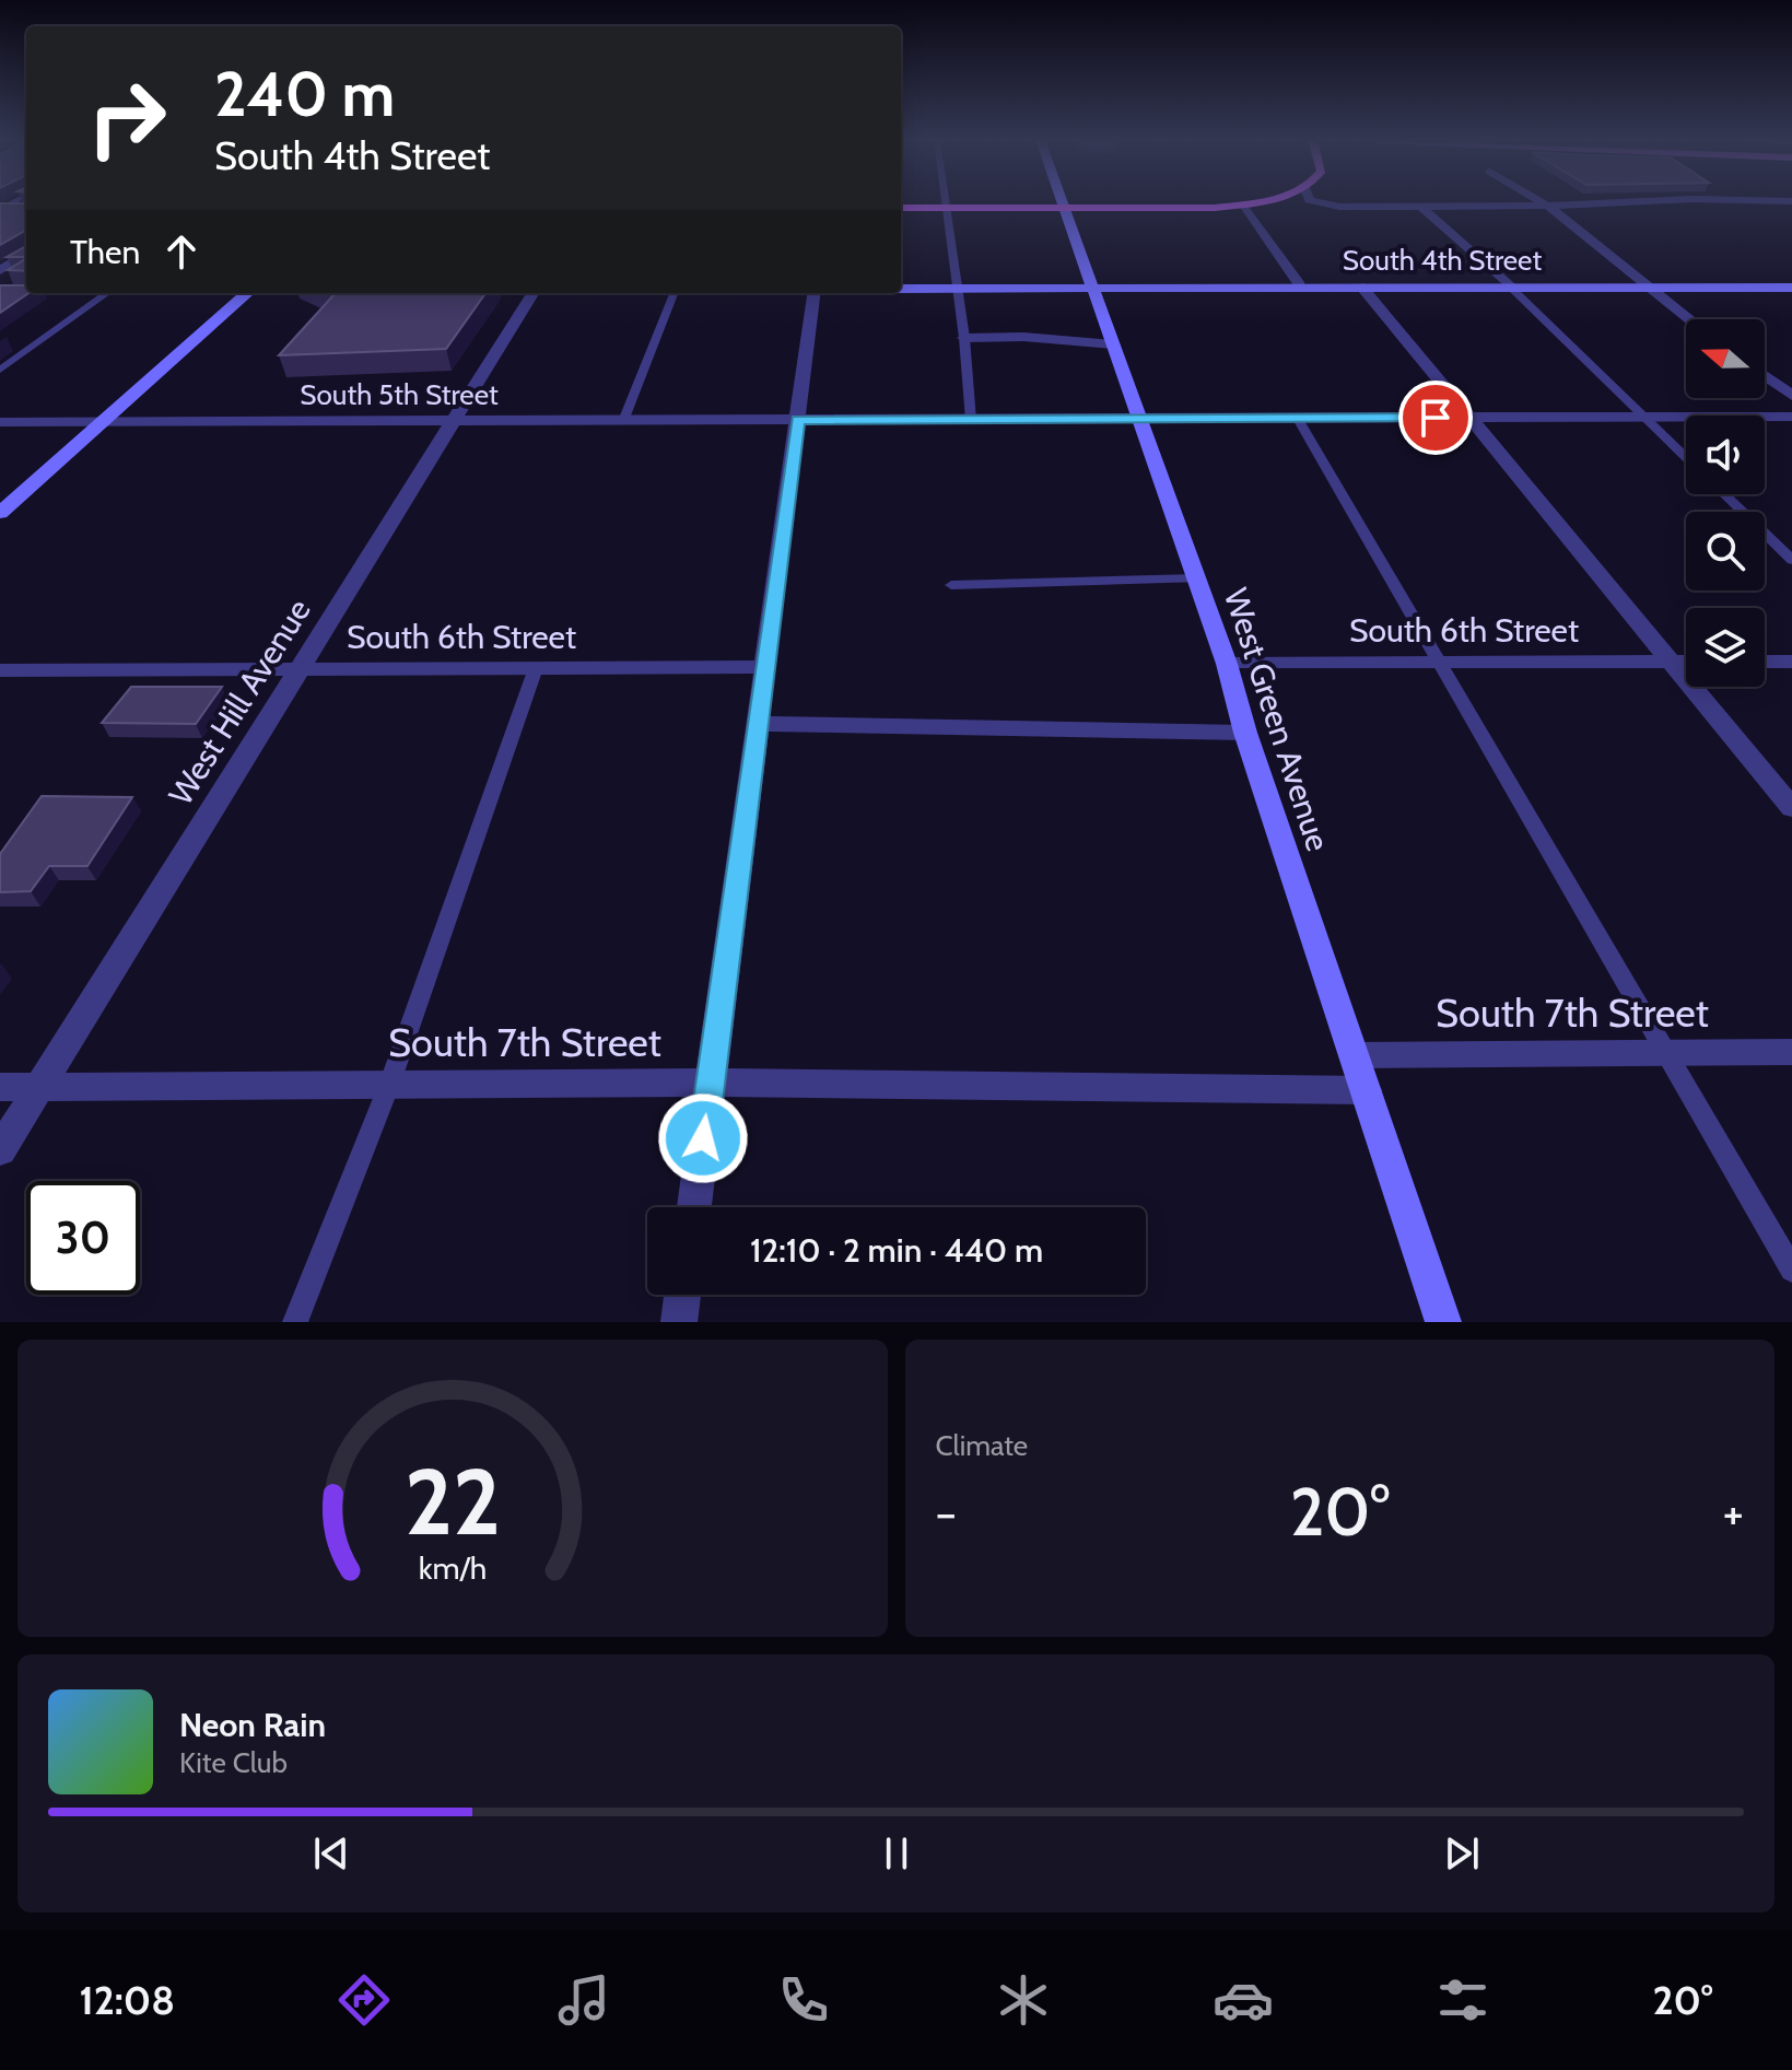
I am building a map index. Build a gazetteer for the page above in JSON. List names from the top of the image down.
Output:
{
  "streets": {
    "street": [
      "South 4th Street",
      "South 5th Street",
      "South 6th Street",
      "West Hill Avenue",
      "West Green Avenue",
      "South 7th Street"
    ]
  },
  "crossings": [
    ["South 4th Street", "West Green Avenue"],
    ["South 5th Street", "West Hill Avenue"],
    ["South 6th Street", "West Hill Avenue"],
    ["South 6th Street", "West Green Avenue"],
    ["West Hill Avenue", "South 7th Street"],
    ["West Green Avenue", "South 7th Street"]
  ],
  "north": "left",
  "page": {
    "turn": ["240 m", "South 4th Street"],
    "then": "Then",
    "limit": "30",
    "trip": "12:10 · 2 min · 440 m",
    "tile": "Climate",
    "heat": ["−", "20°", "+"],
    "song": ["Neon Rain", "Kite Club"],
    "tabs": ["12:08", "20°"],
    "gauge": ["22", "km/h"]
  }
}
